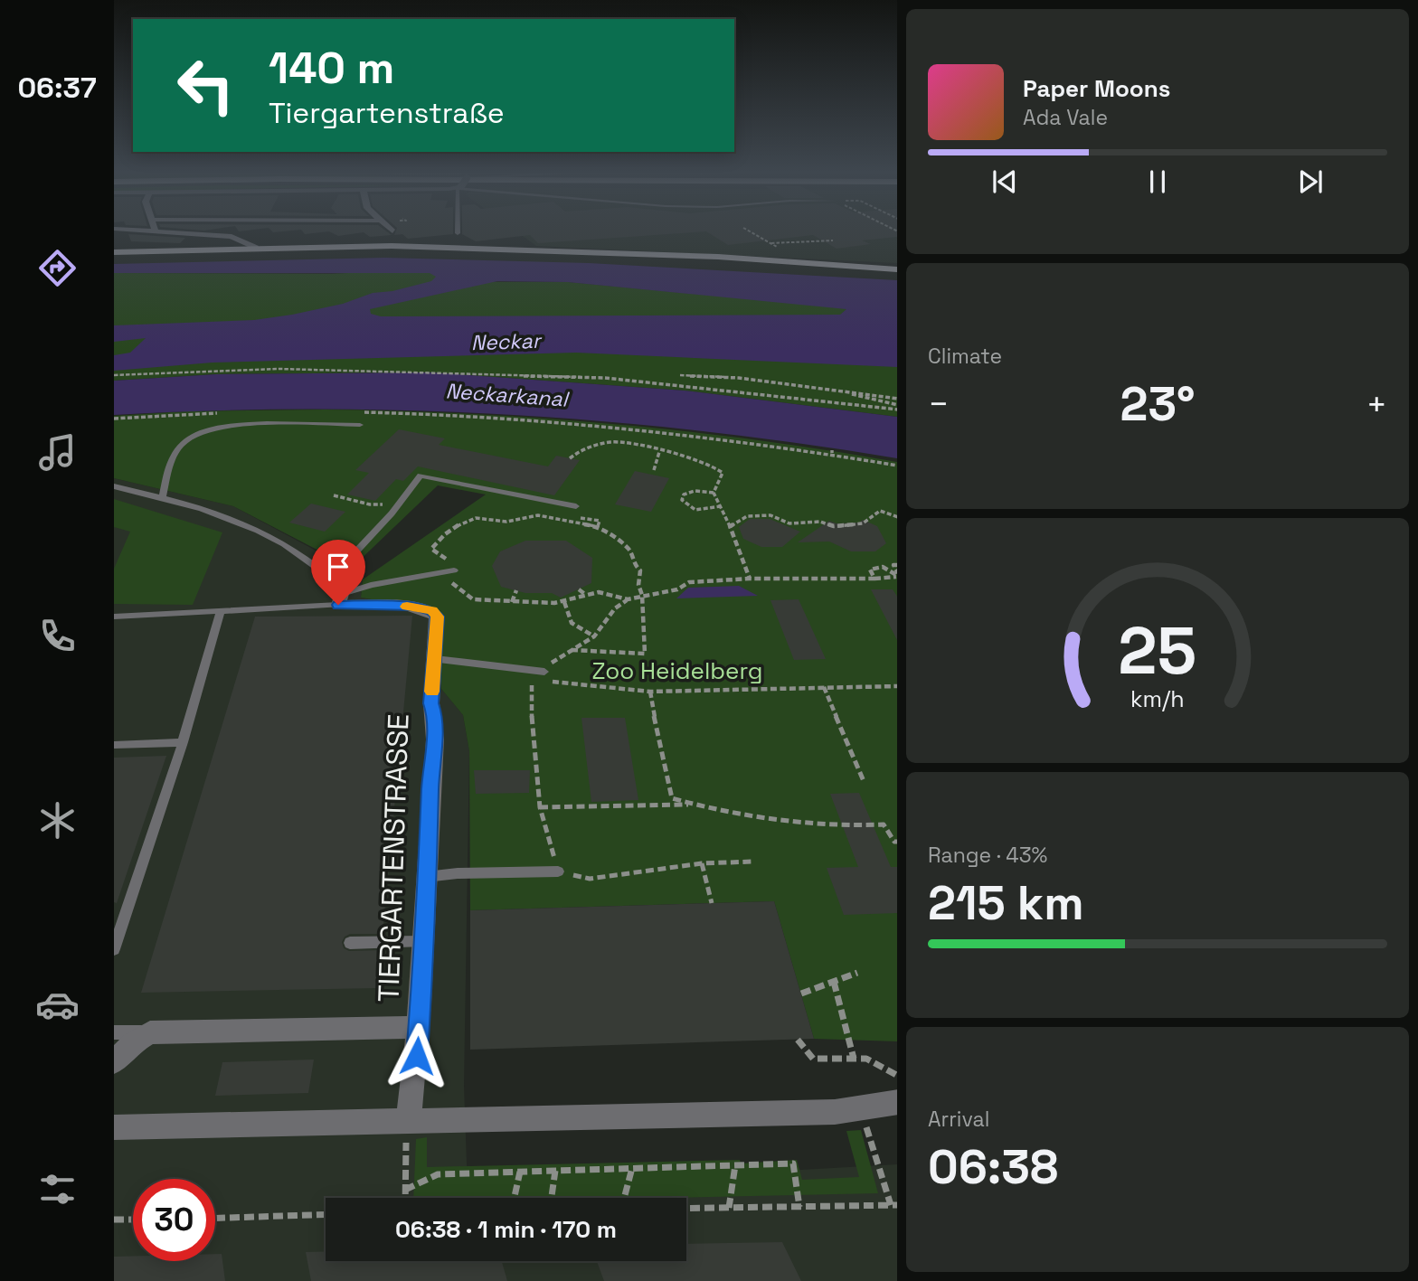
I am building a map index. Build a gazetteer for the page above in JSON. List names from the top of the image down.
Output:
{
  "streets": {
    "street": ["TIERGARTENSTRASSE"]
  },
  "water": ["Neckar", "Neckarkanal"],
  "parks": ["Zoo Heidelberg"],
  "page": {
    "tabs": "06:37",
    "turn": ["140 m", "Tiergartenstraße"],
    "song": ["Paper Moons", "Ada Vale"],
    "tile": [
      "Climate",
      ["Range · 43%", "215 km"],
      ["Arrival", "06:38"]
    ],
    "heat": ["−", "23°", "+"],
    "limit": "30",
    "trip": "06:38 · 1 min · 170 m",
    "gauge": ["25", "km/h"]
  }
}
